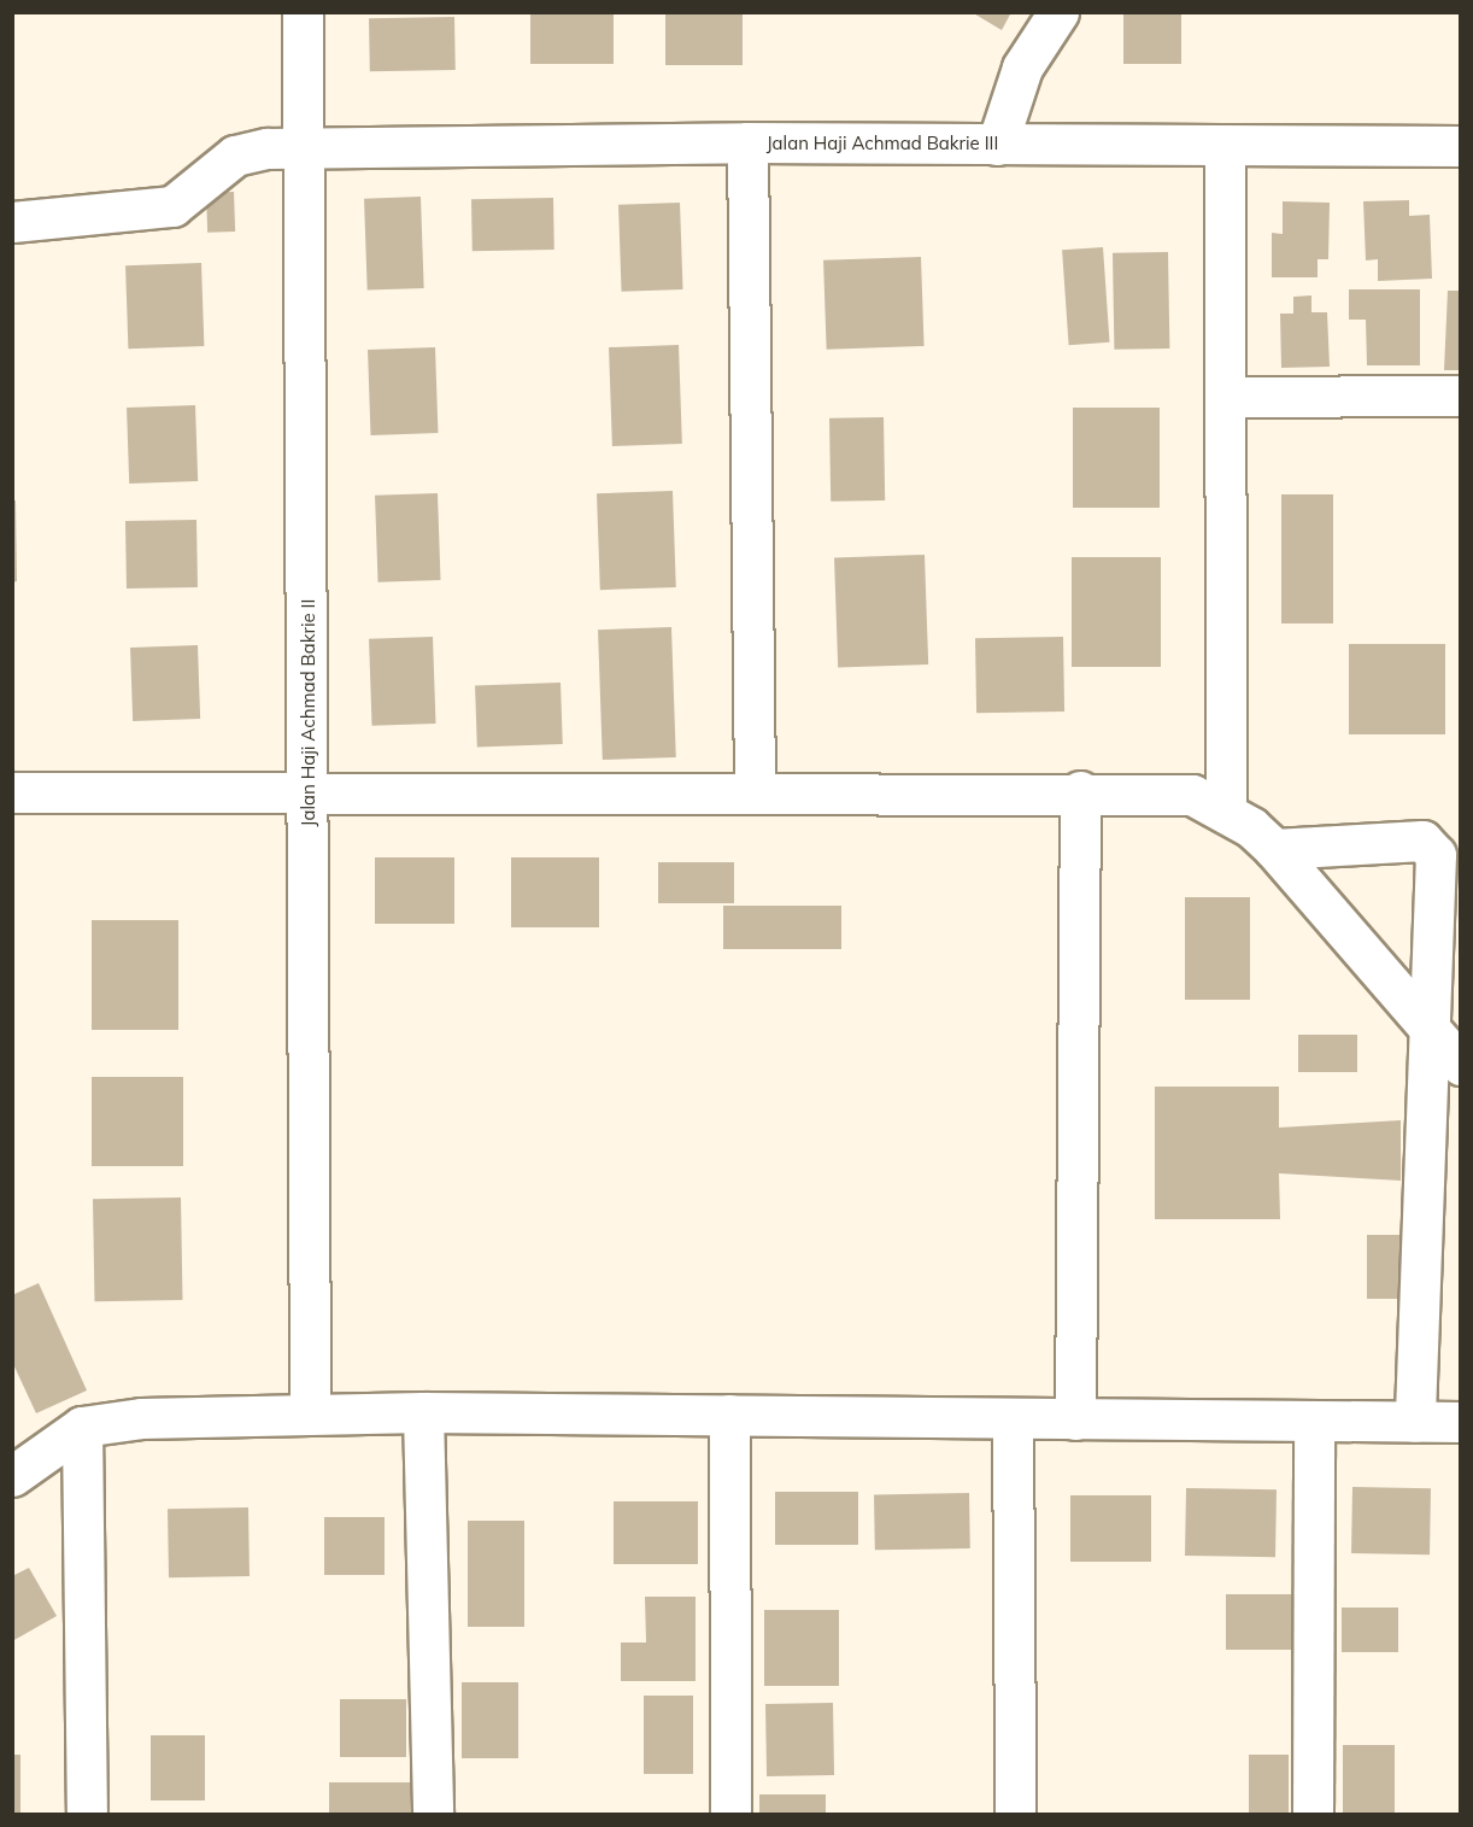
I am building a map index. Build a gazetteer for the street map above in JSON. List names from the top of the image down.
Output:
{
  "streets": {
    "street": ["Jalan Haji Achmad Bakrie III", "Jalan Haji Achmad Bakrie II"]
  },
  "crossings": [
    ["Jalan Haji Achmad Bakrie III", "Jalan Haji Achmad Bakrie II"]
  ]
}
